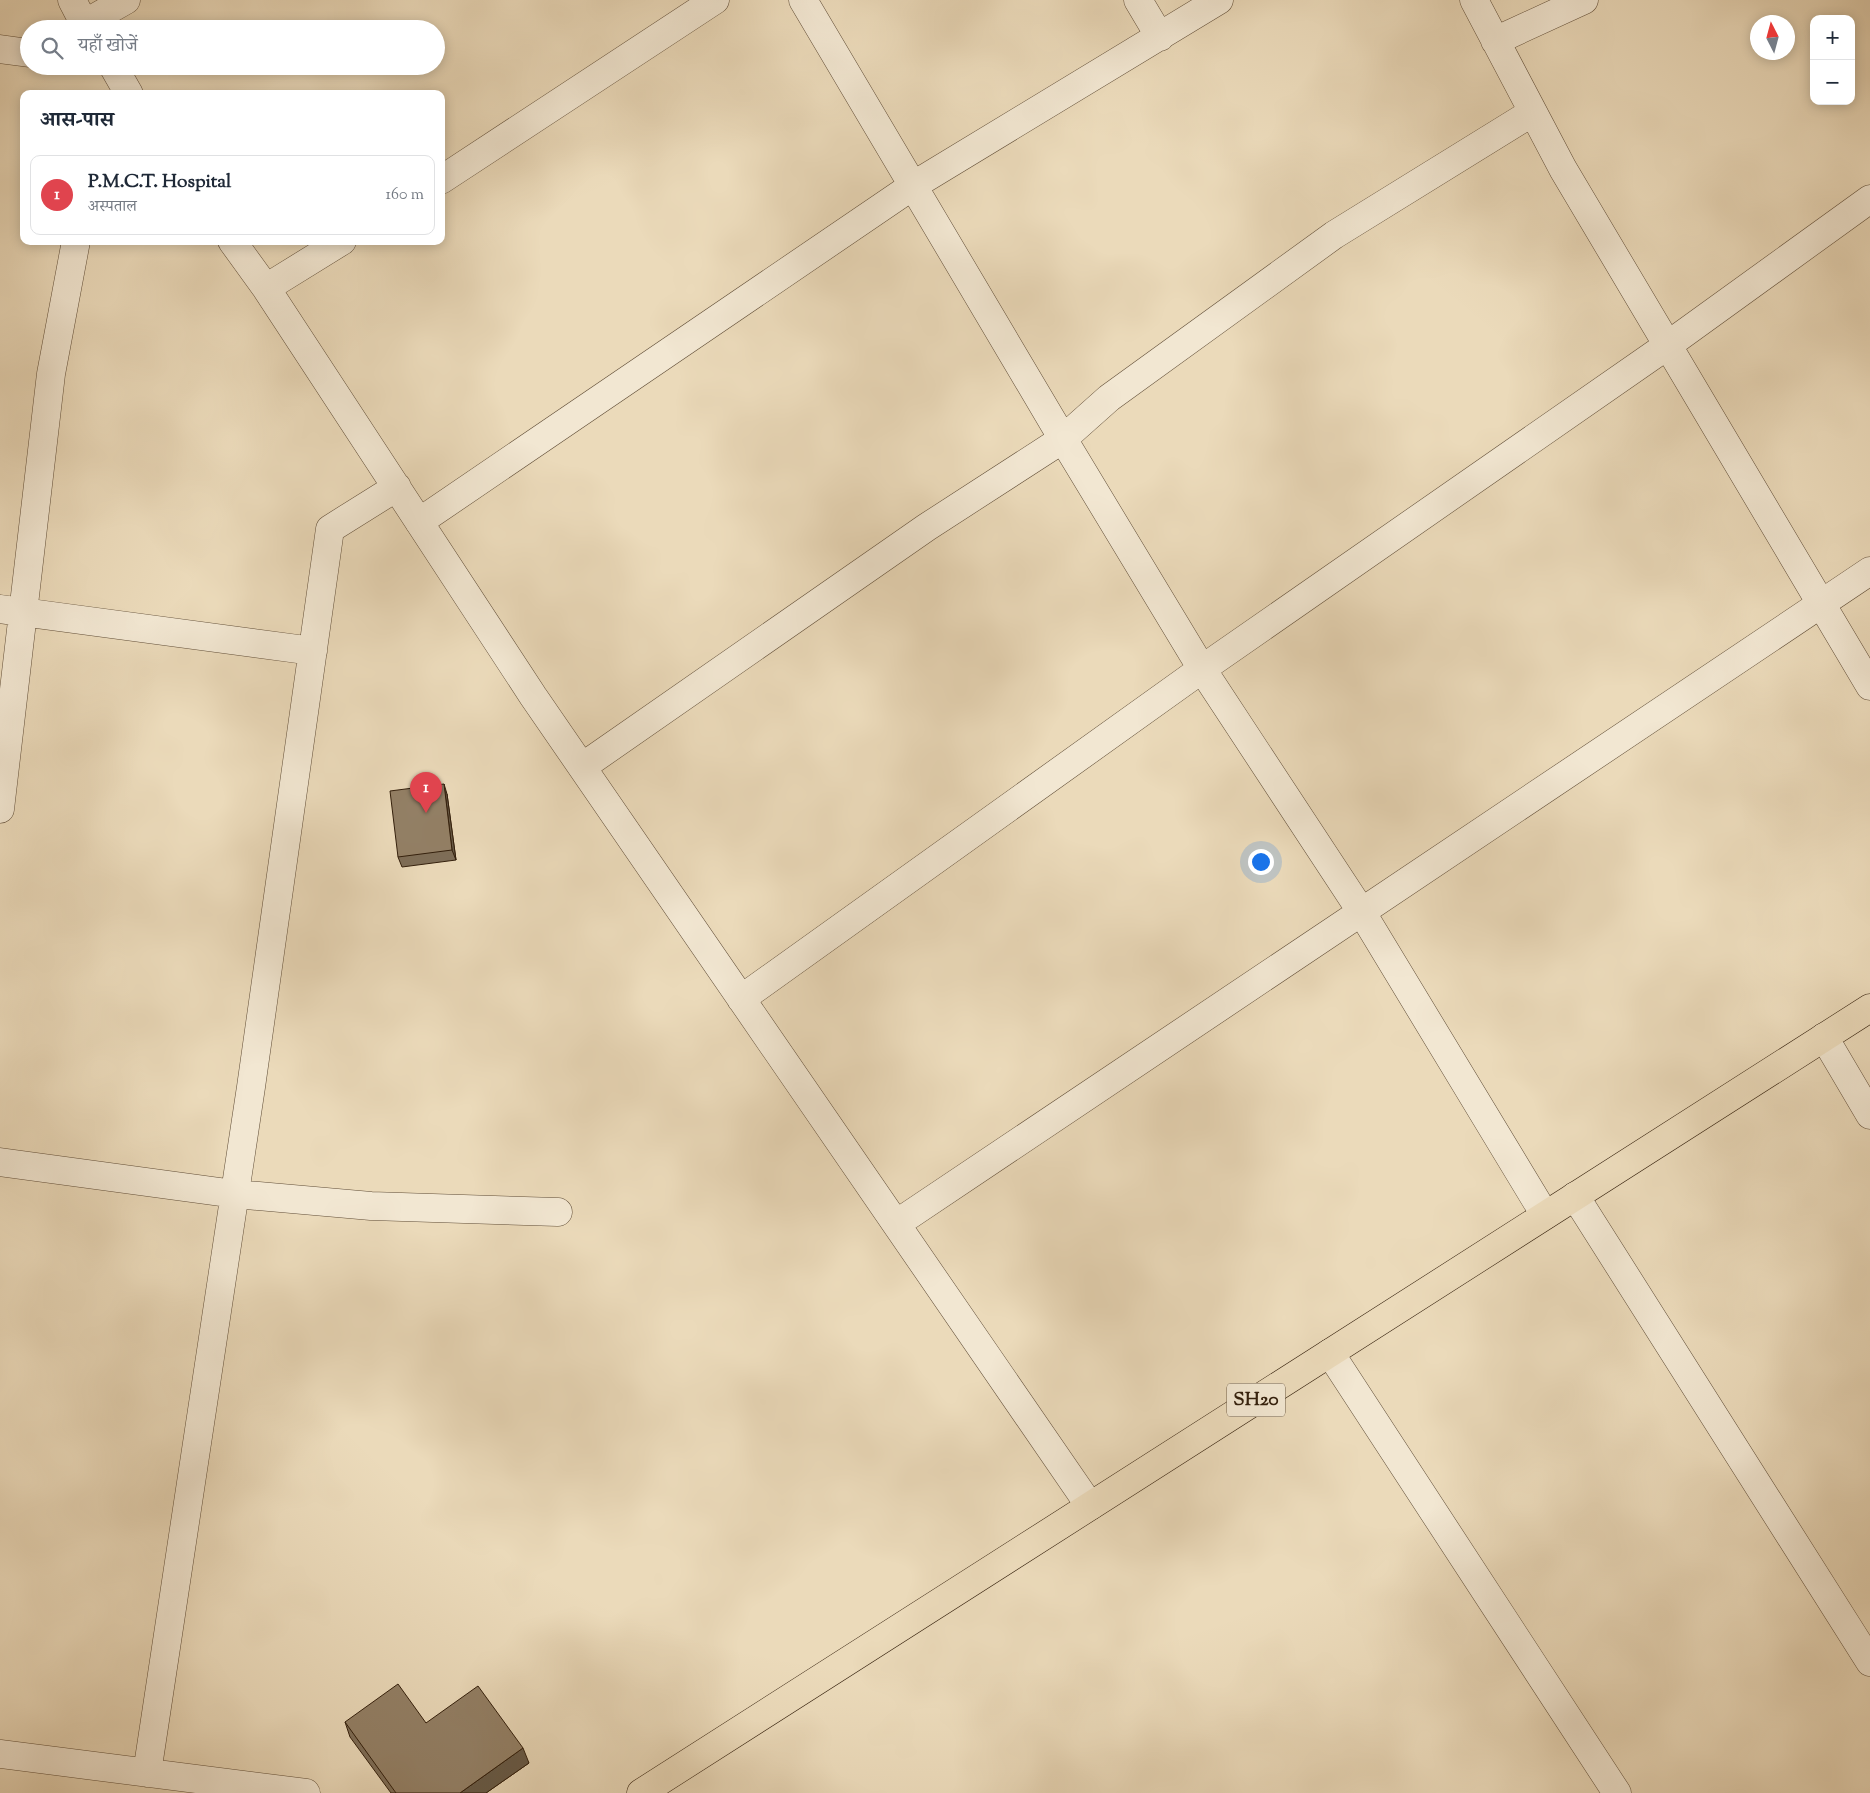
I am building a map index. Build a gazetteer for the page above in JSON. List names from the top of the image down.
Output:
{
  "streets": {
    "main road": ["SH20"]
  },
  "north": "top",
  "page": {
    "map_buttons": ["+", "−"],
    "search": "यहाँ खोजें",
    "heading": "आस-पास",
    "list": [
      {
        "mark": "1",
        "name": "P.M.C.T. Hospital",
        "note": "अस्पताल",
        "value": "160 m"
      }
    ],
    "pins": "1"
  }
}
